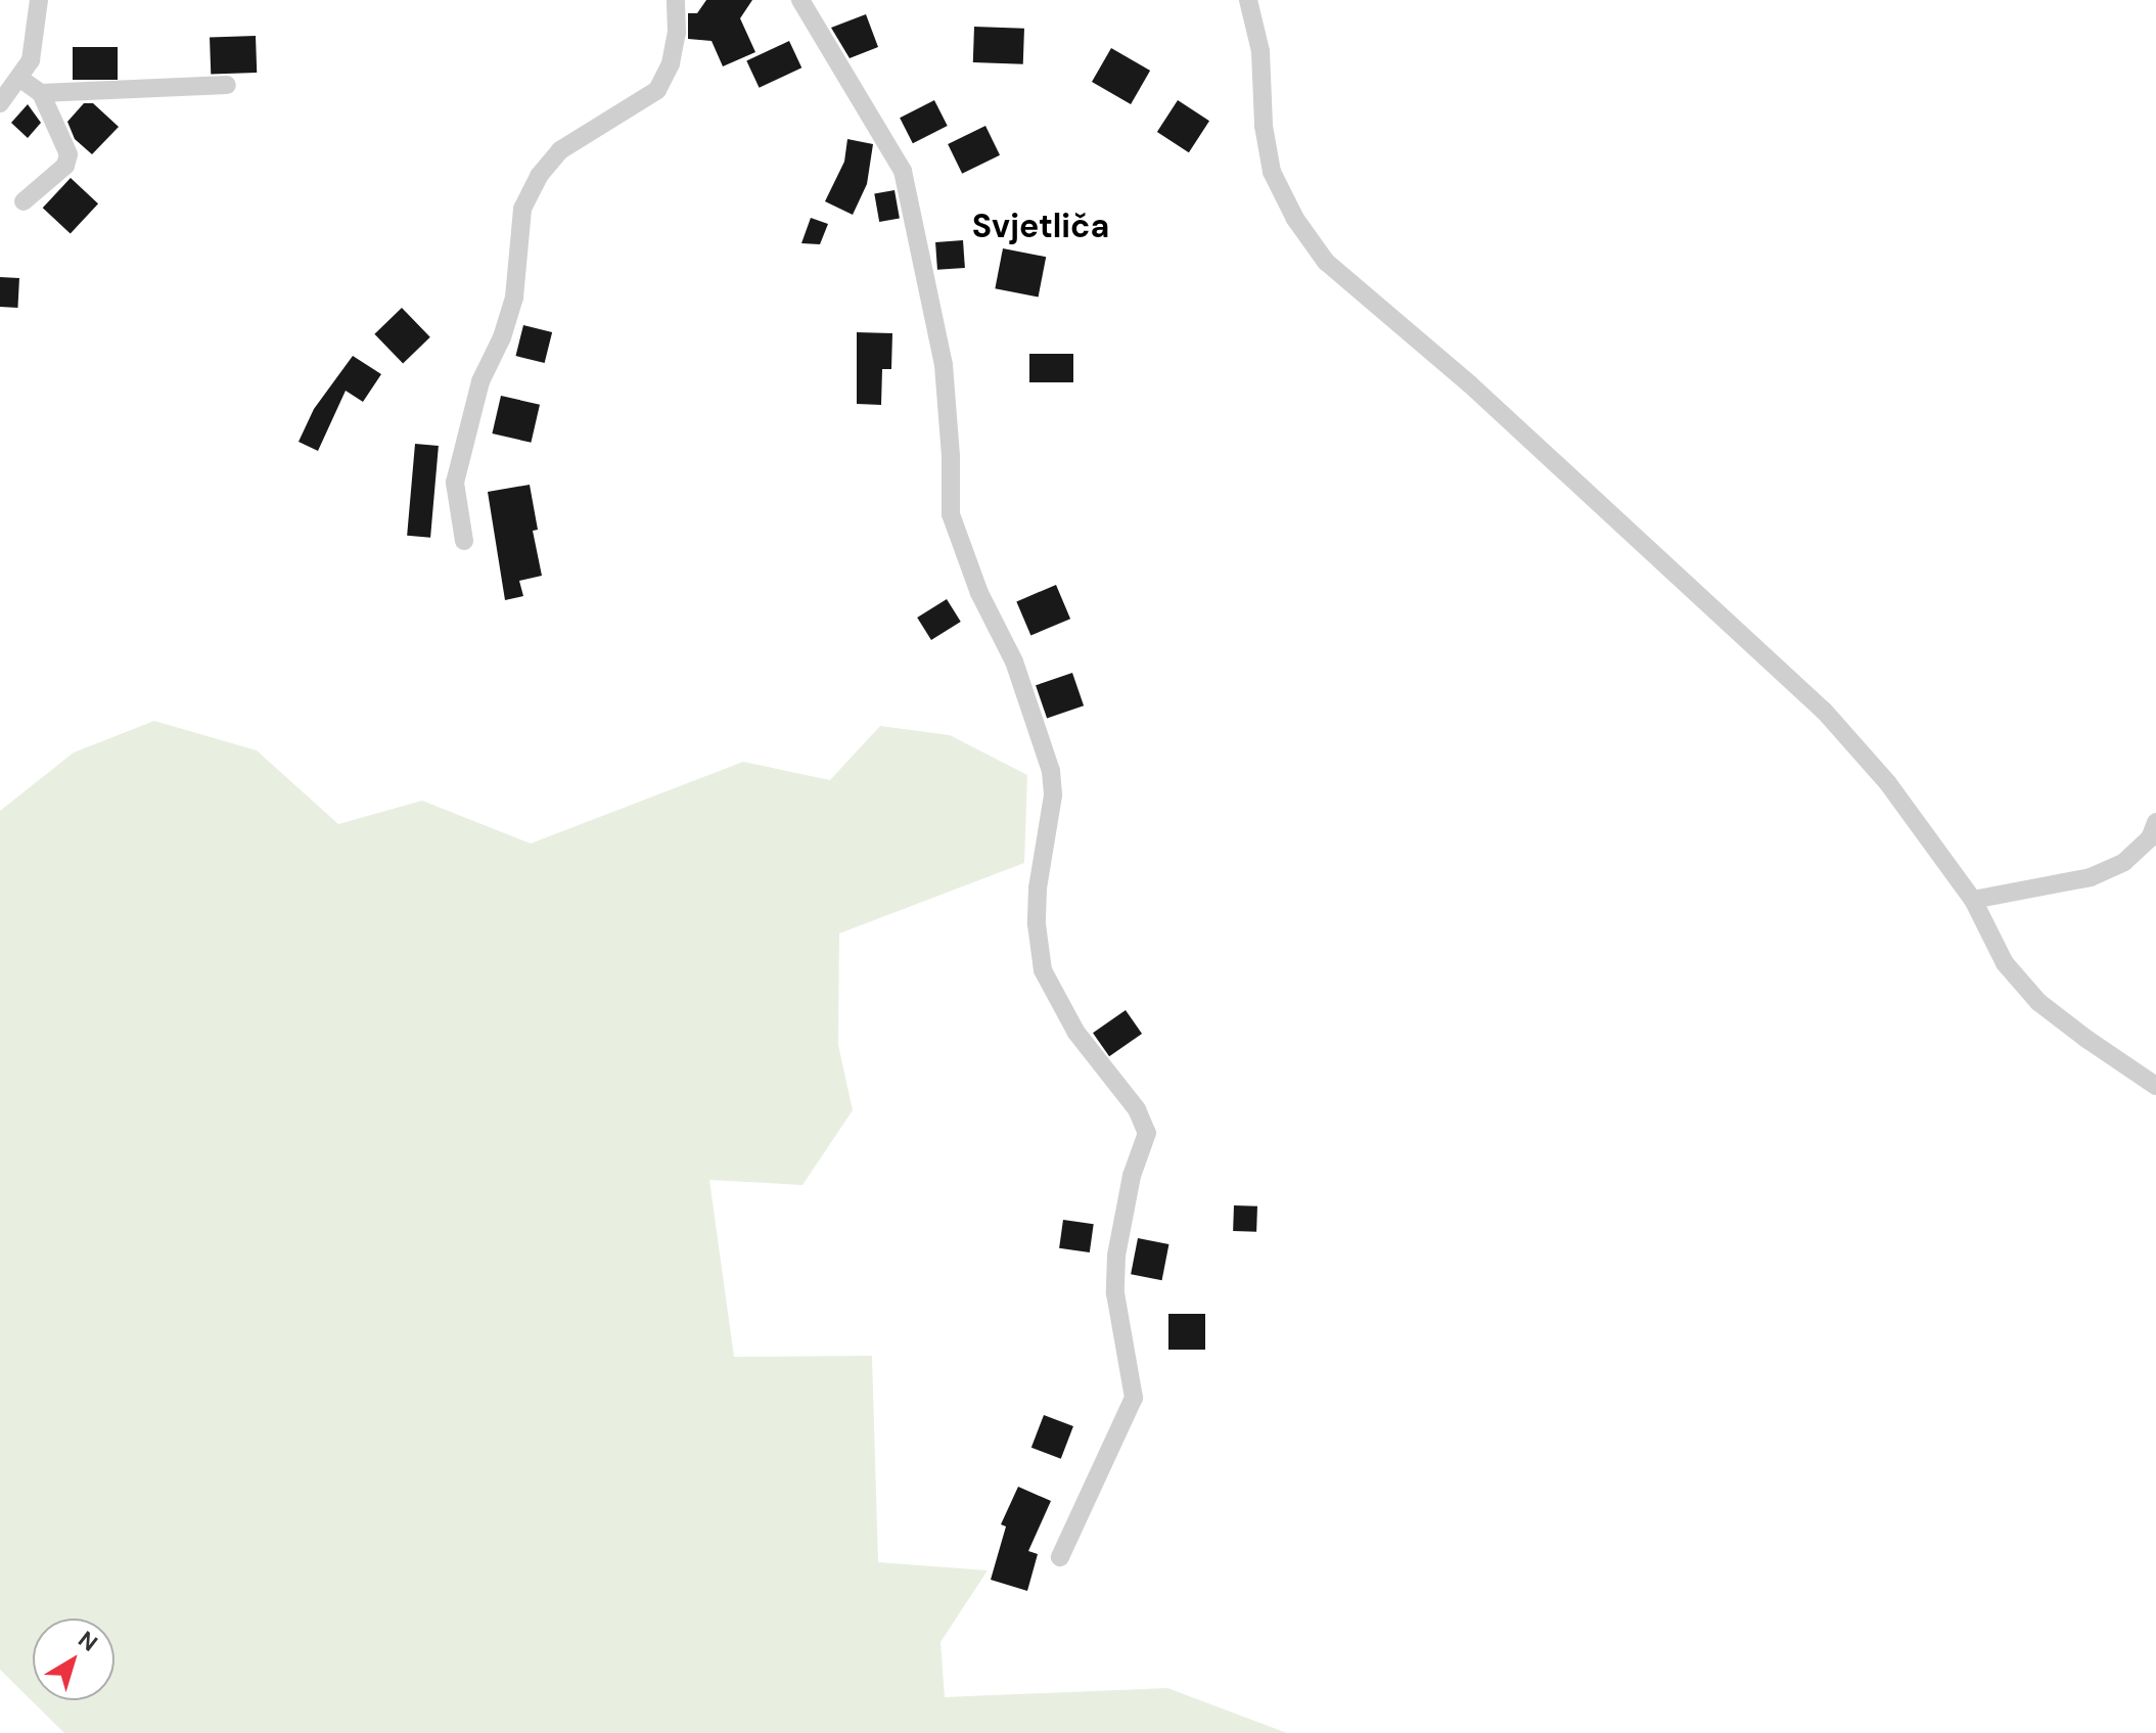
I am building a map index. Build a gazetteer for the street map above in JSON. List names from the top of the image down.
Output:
{
  "districts": ["Svjetliča"],
  "north": "top right"
}
